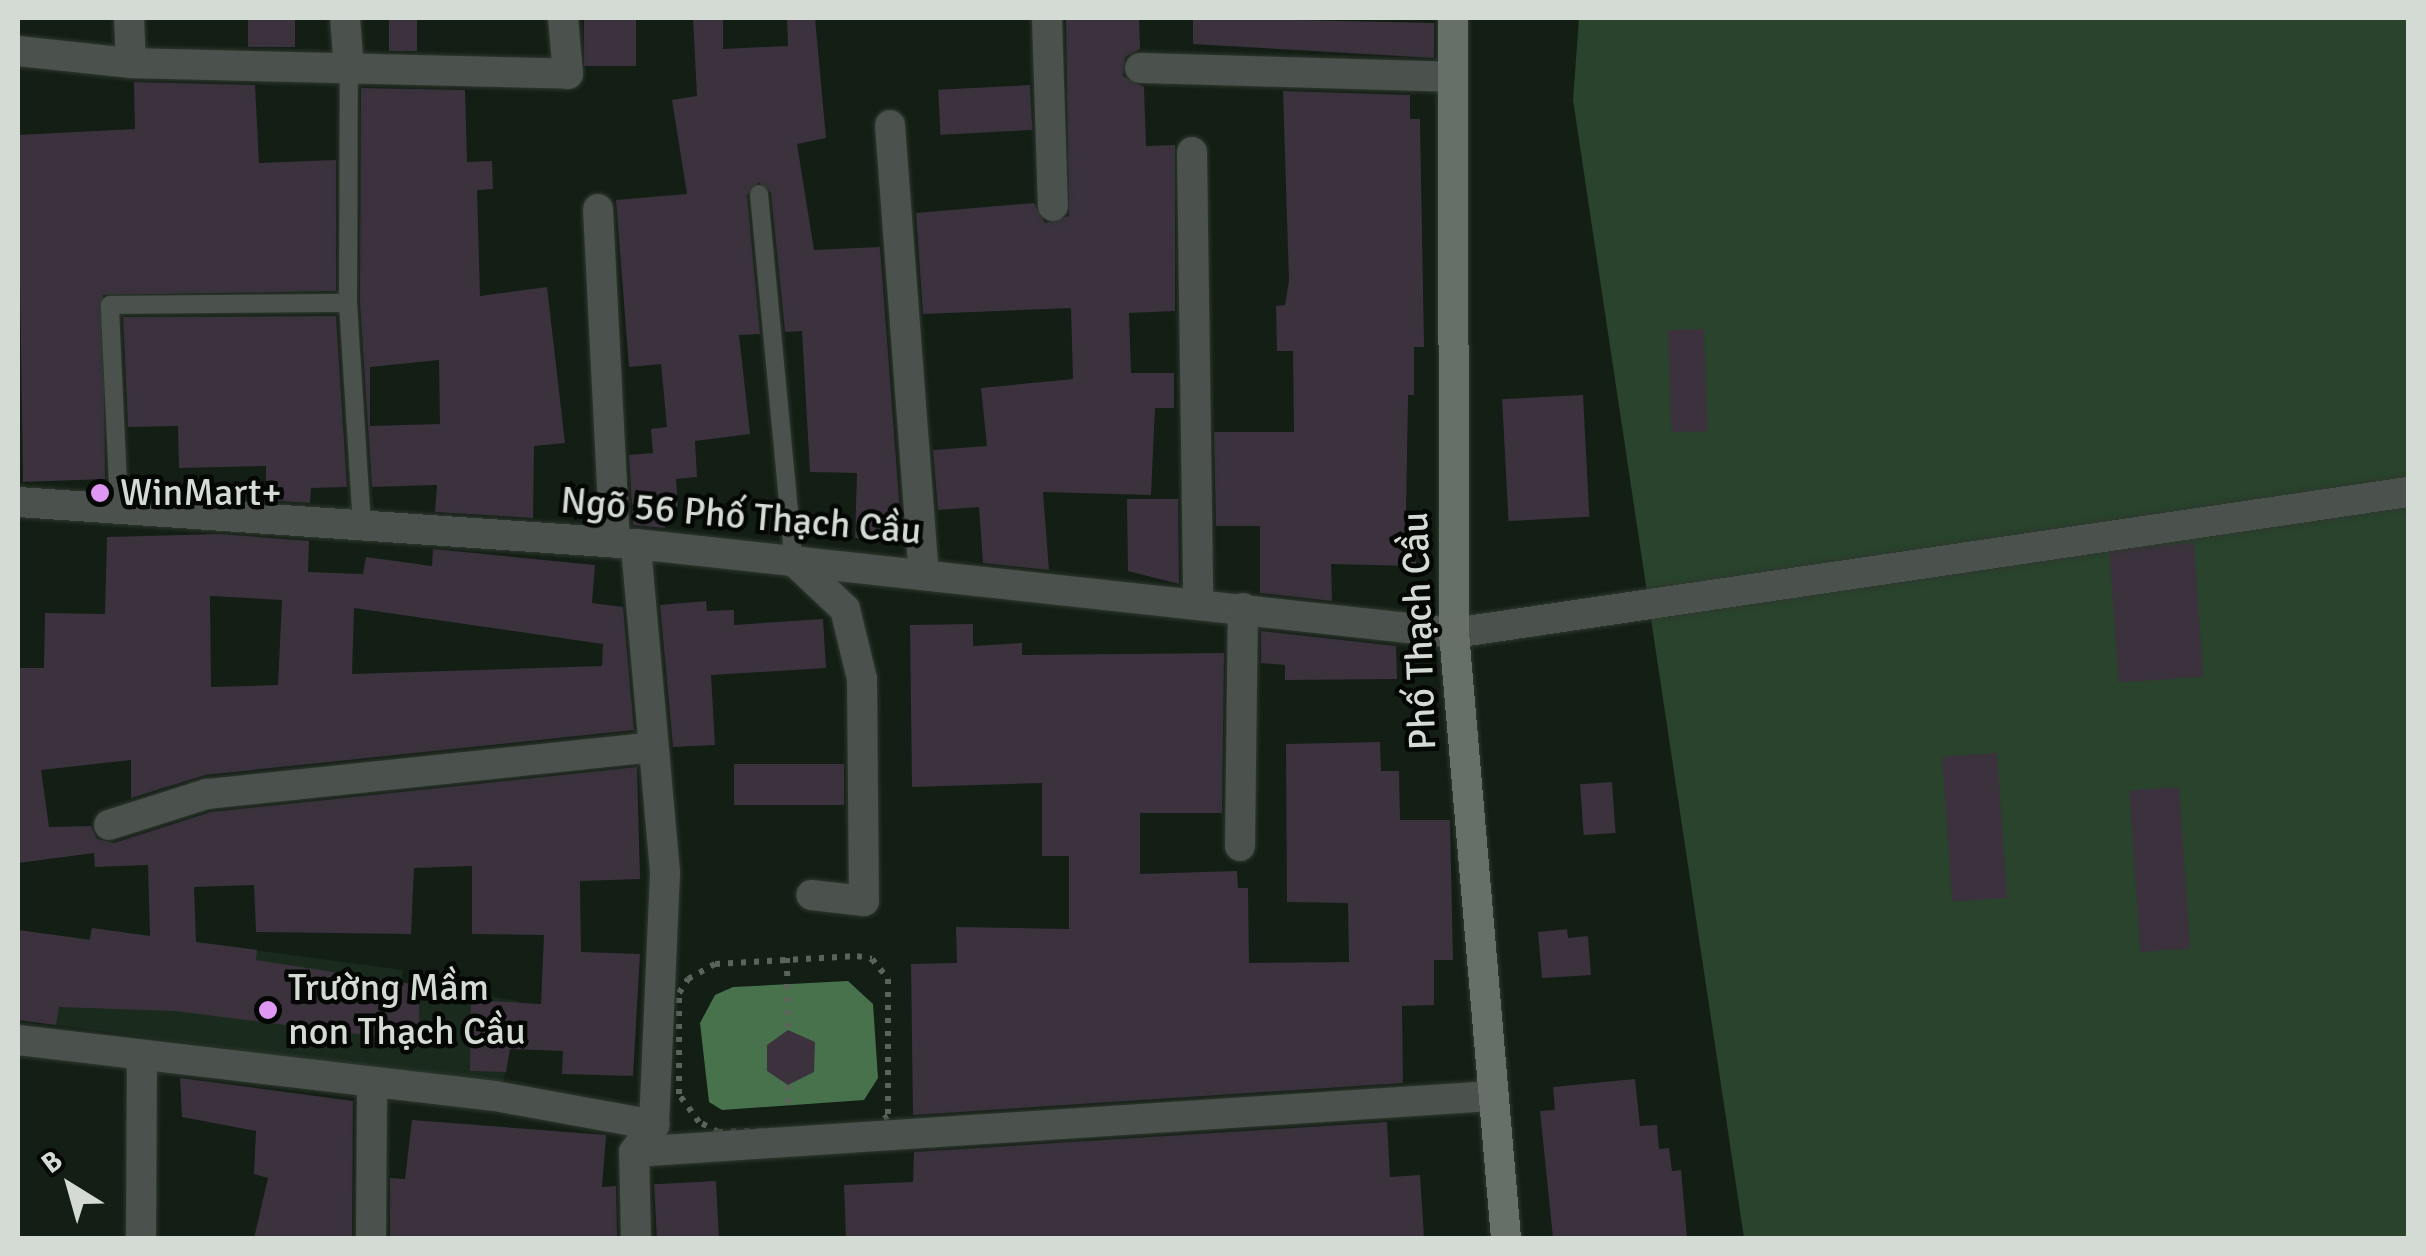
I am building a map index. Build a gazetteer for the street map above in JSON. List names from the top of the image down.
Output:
{
  "streets": {
    "street": ["Ngõ 56 Phố Thạch Cầu", "Phố Thạch Cầu"]
  },
  "crossings": [
    ["Ngõ 56 Phố Thạch Cầu", "Phố Thạch Cầu"]
  ],
  "places": ["WinMart+", "Trường Mầm non Thạch Cầu"],
  "north": "top left"
}
